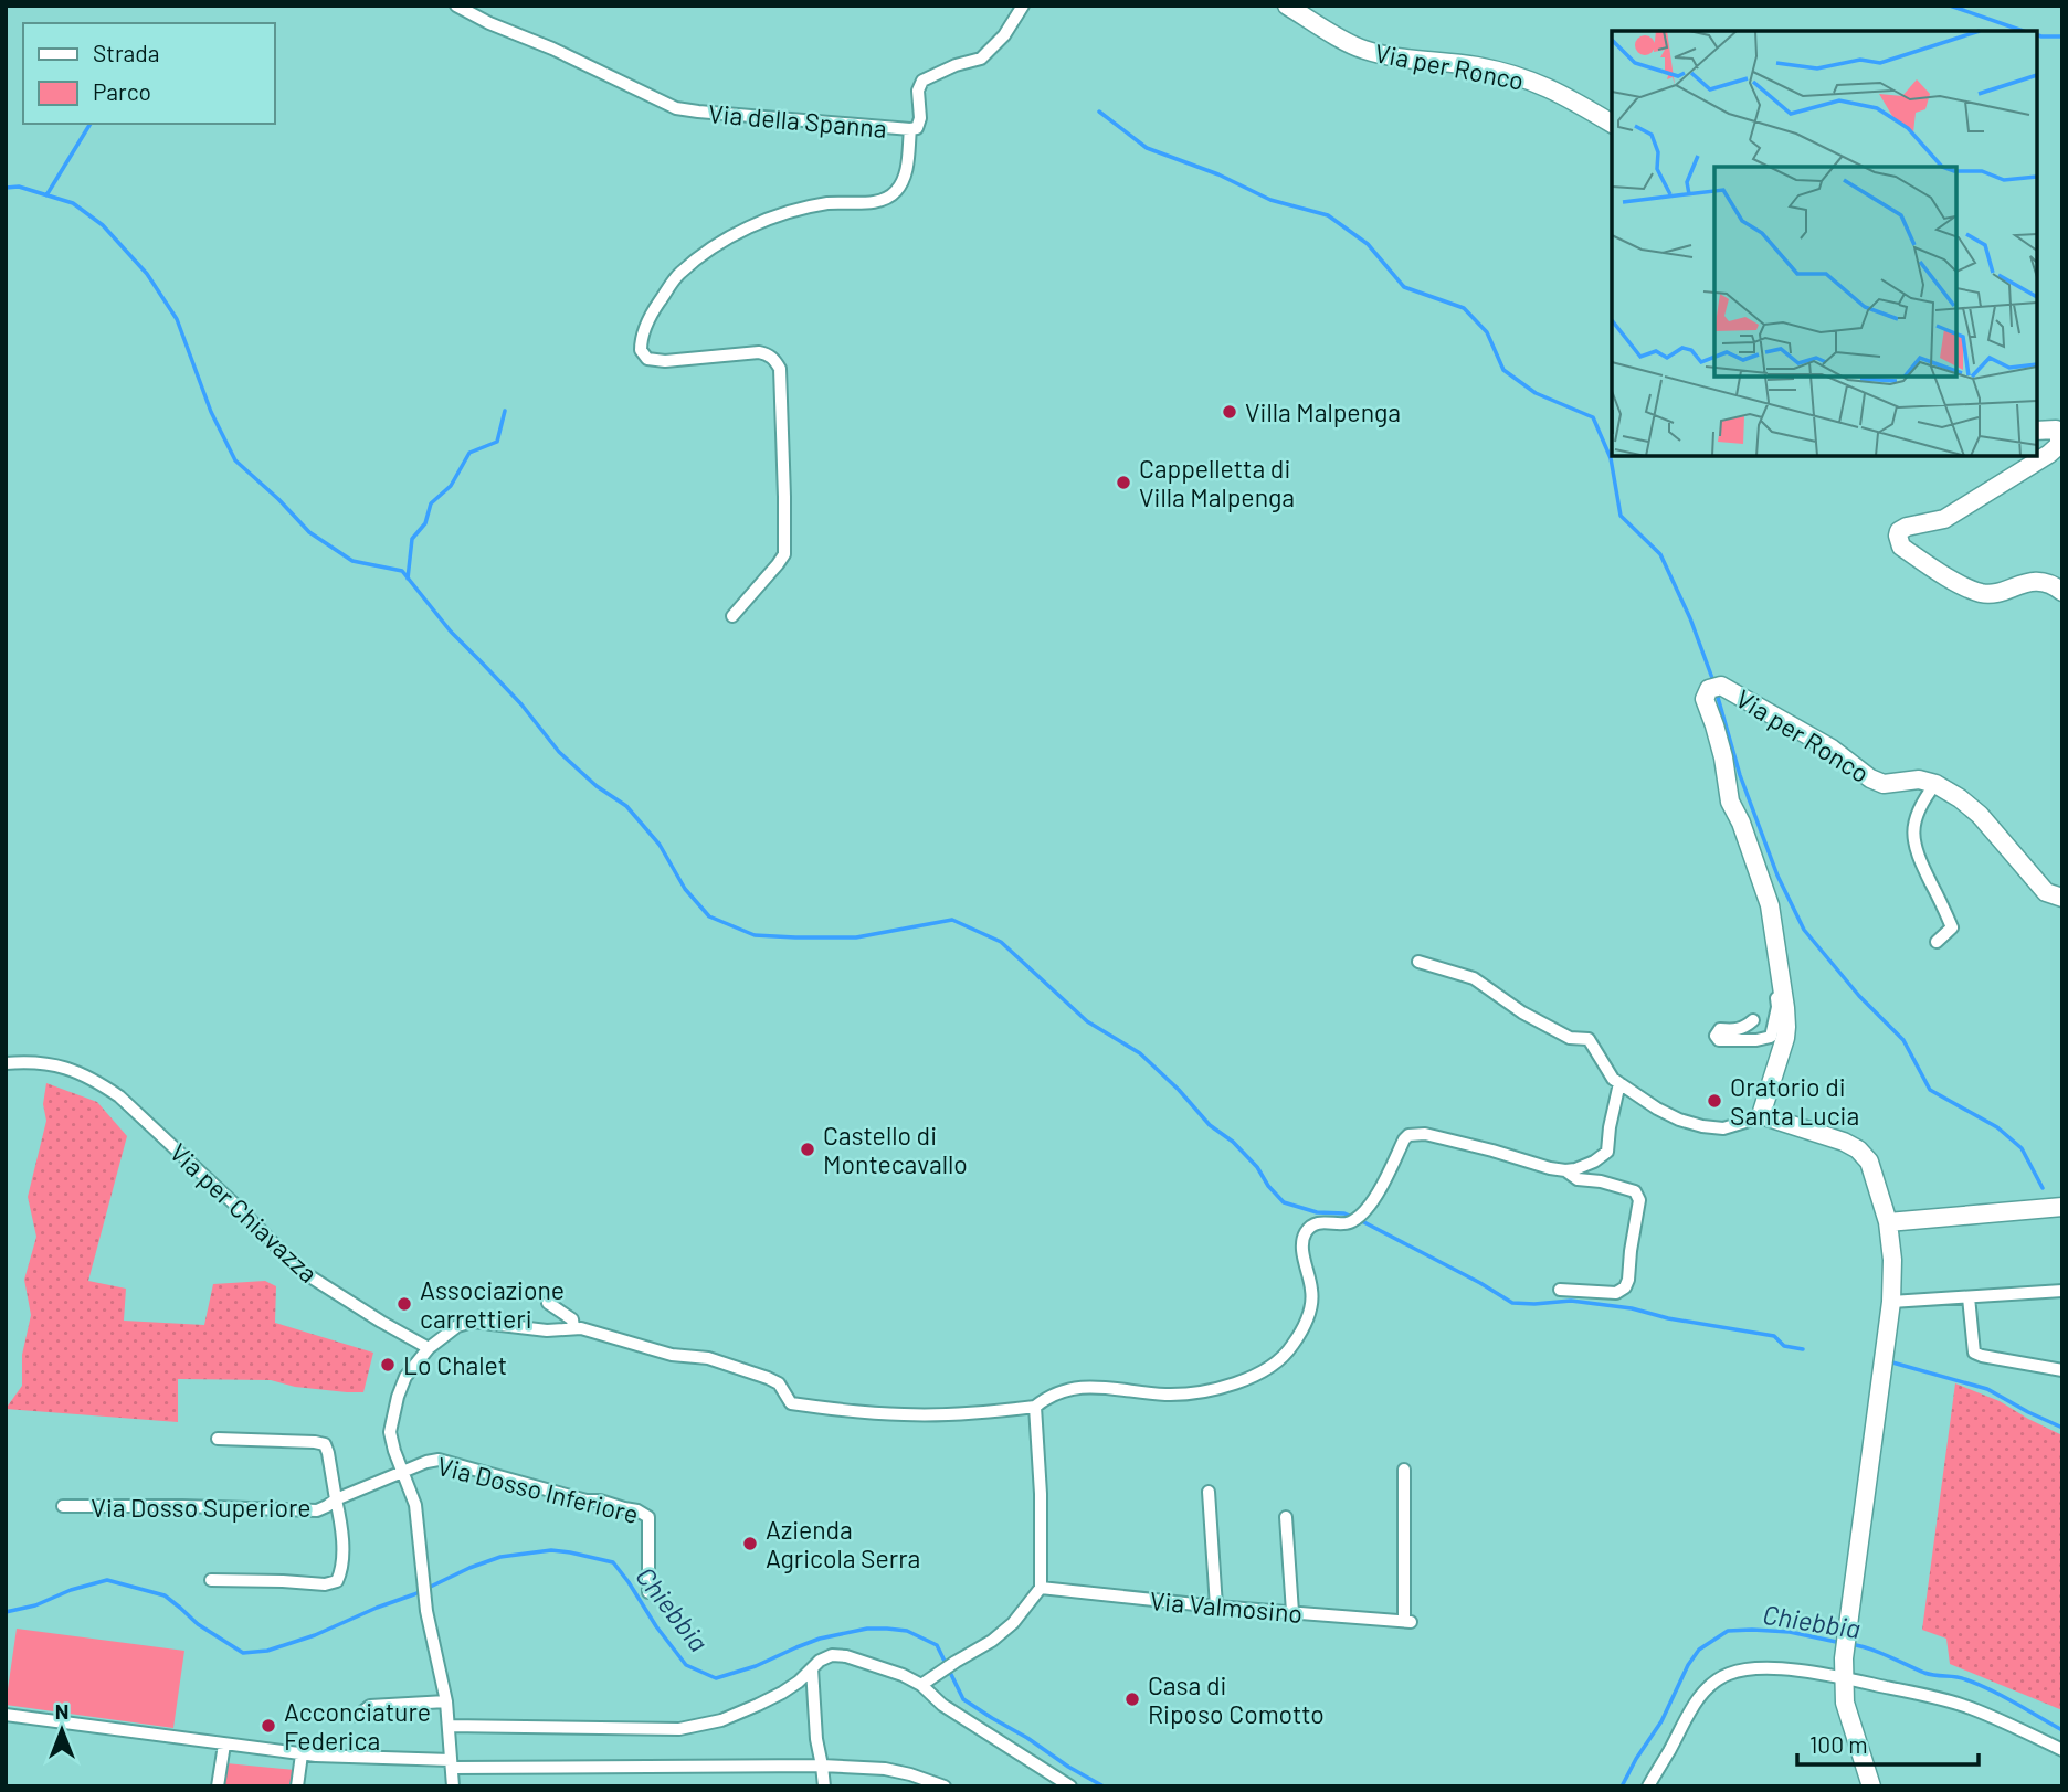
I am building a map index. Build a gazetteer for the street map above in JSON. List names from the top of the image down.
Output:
{
  "streets": {
    "street": [
      "Via per Ronco",
      "Via della Spanna",
      "Via per Chiavazza",
      "Via Dosso Inferiore",
      "Via Dosso Superiore",
      "Via Valmosino"
    ]
  },
  "crossings": [
    ["Via Dosso Inferiore", "Via Dosso Superiore"]
  ],
  "water": ["Chiebbia"],
  "places": [
    "Villa Malpenga",
    "Cappelletta di Villa Malpenga",
    "Oratorio di Santa Lucia",
    "Castello di Montecavallo",
    "Associazione carrettieri",
    "Lo Chalet",
    "Azienda Agricola Serra",
    "Casa di Riposo Comotto",
    "Acconciature Federica"
  ],
  "legend": ["Strada", "Parco"],
  "scale_bar": "100 m",
  "north": "top"
}
